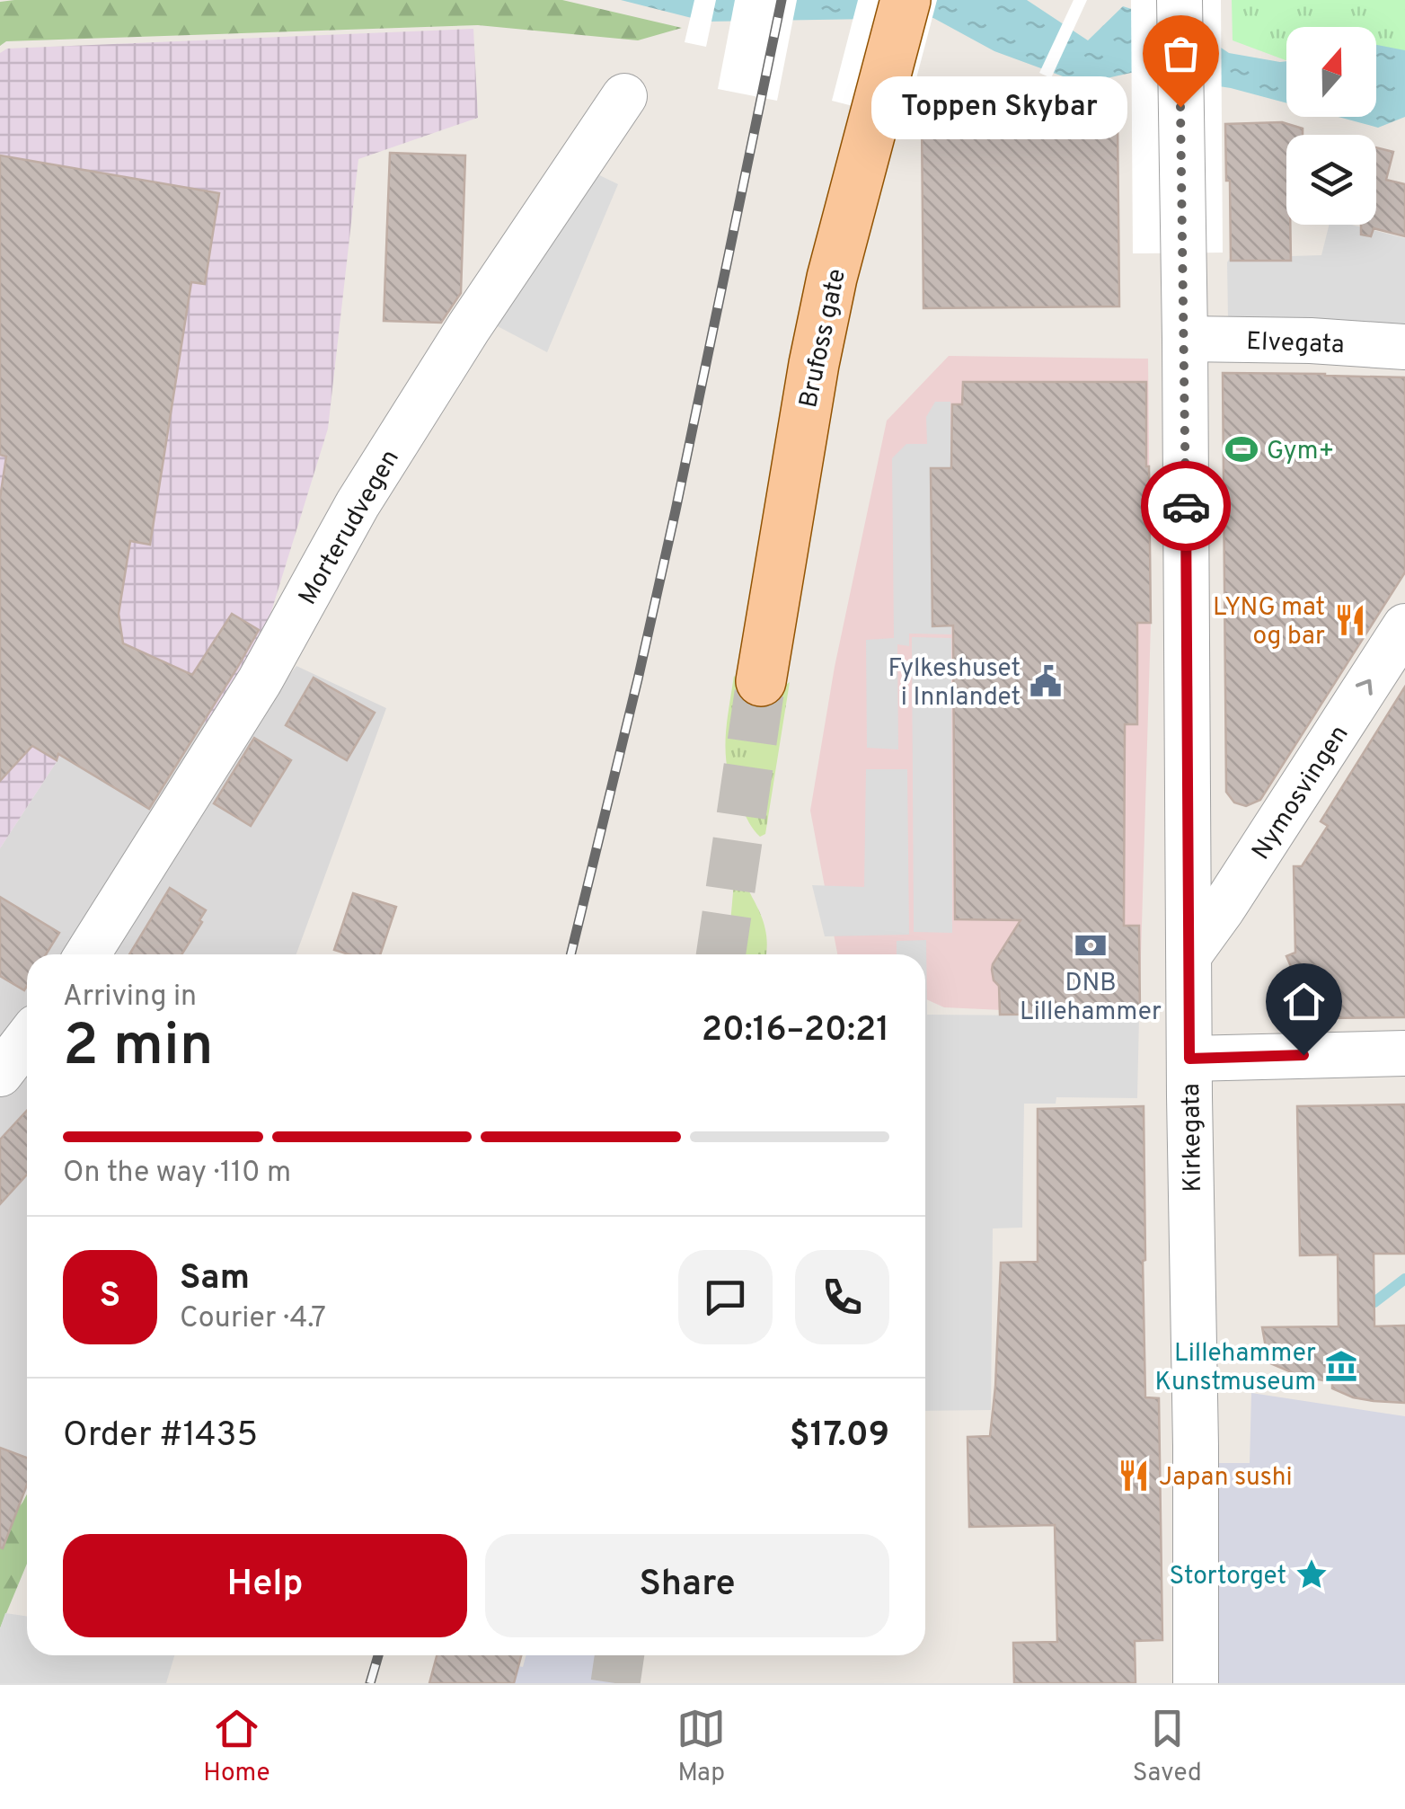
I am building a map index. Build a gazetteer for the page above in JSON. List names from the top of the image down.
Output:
{
  "streets": {
    "main road": ["Brufoss gate"],
    "street": [
      "Elvegata",
      "Morterudvegen",
      "Nymosvingen",
      "Kirkegata"
    ]
  },
  "crossings": [
    ["Elvegata", "Kirkegata"],
    ["Nymosvingen", "Kirkegata"]
  ],
  "one_way": ["Nymosvingen"],
  "places": {
    "other": ["Toppen Skybar"],
    "sports": ["Gym+"],
    "restaurant": ["LYNG mat og bar", "Japan sushi"],
    "public building": ["Fylkeshuset i Innlandet"],
    "bank": ["DNB Lillehammer"],
    "museum": ["Lillehammer Kunstmuseum"],
    "place": ["Stortorget"]
  },
  "north": "top",
  "page": {
    "bubble": "Toppen Skybar",
    "heading": ["2 min", "Arriving in", "20:16–20:21"],
    "panel": [
      "Sam",
      "Courier · 4.7",
      "Order #1435",
      "$17.09"
    ],
    "bar": "On the way · 110 m",
    "round": "S",
    "buttons": ["Help", "Share"],
    "tabs": ["Home", "Map", "Saved"]
  }
}
